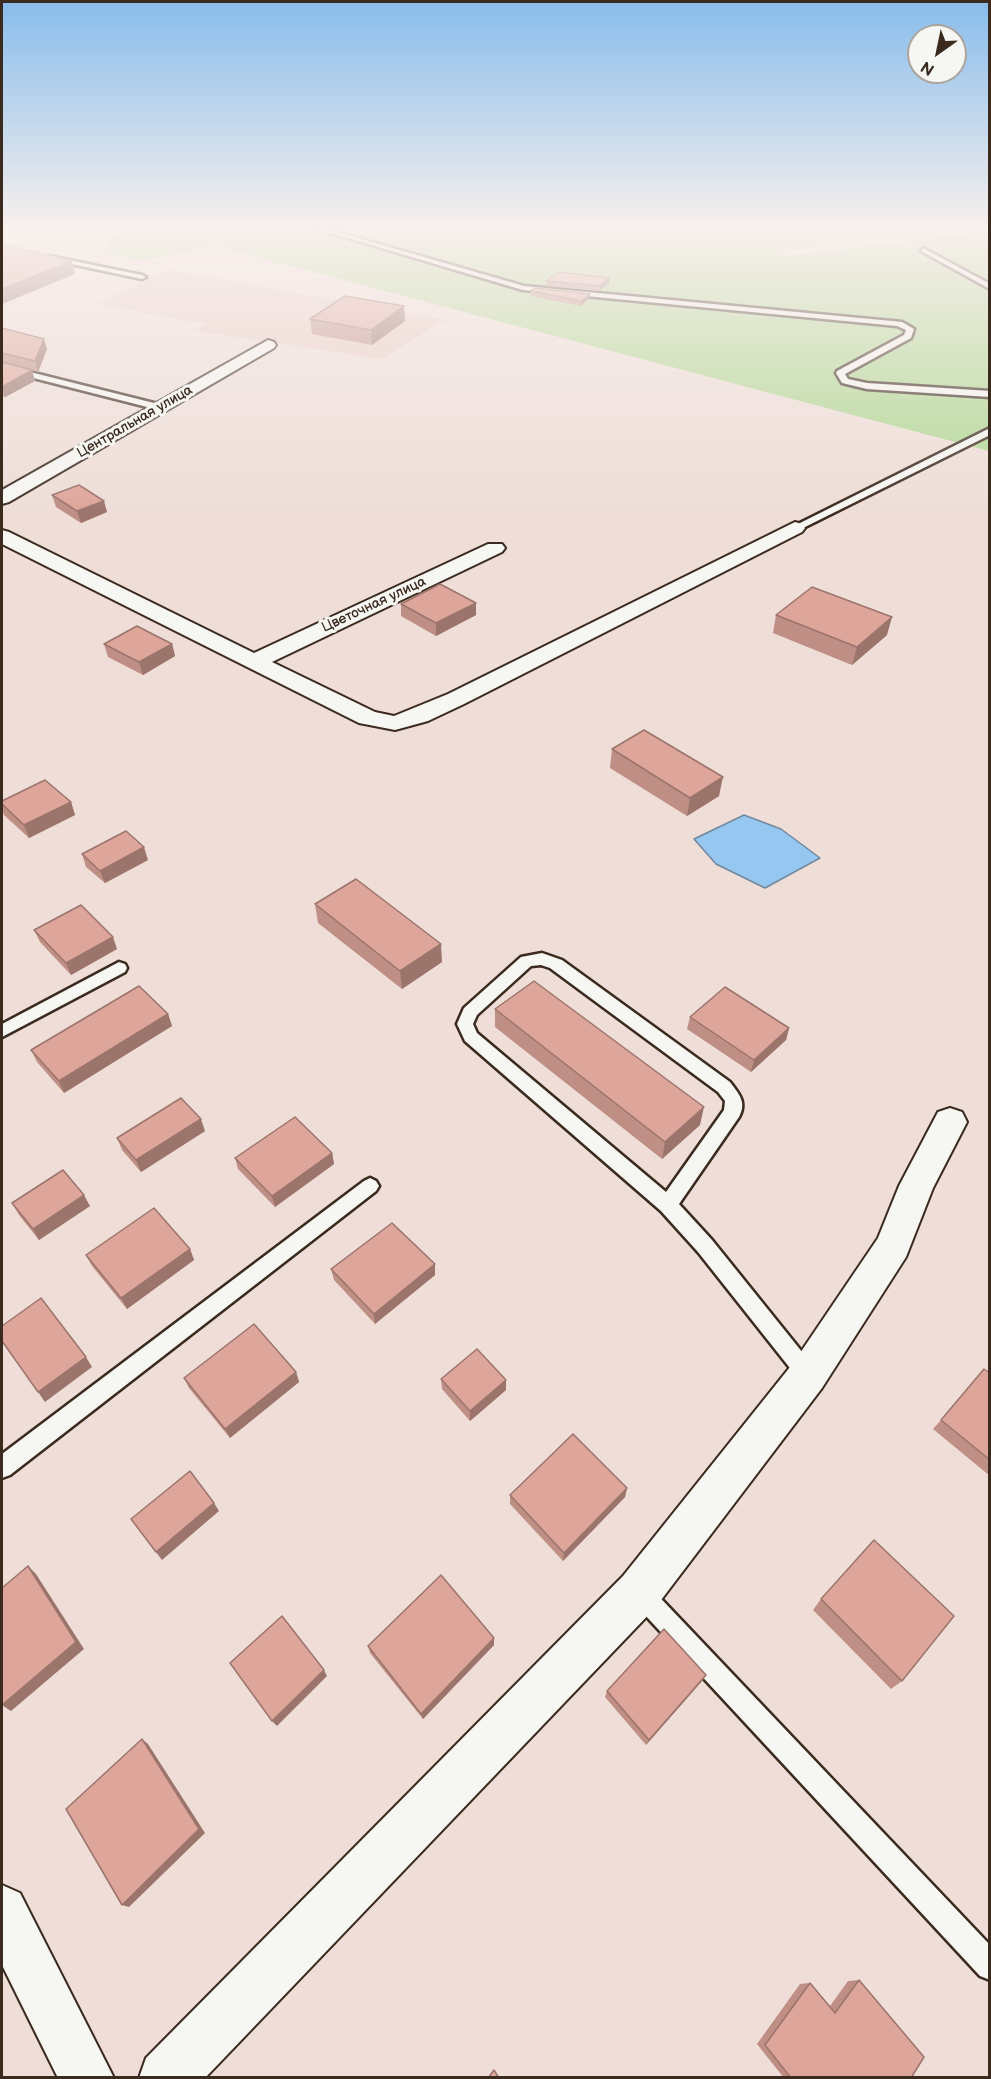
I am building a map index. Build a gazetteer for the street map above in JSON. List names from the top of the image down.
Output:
{
  "streets": {
    "street": ["Центральная улица", "Цветочная улица"]
  },
  "north": "bottom left"
}
